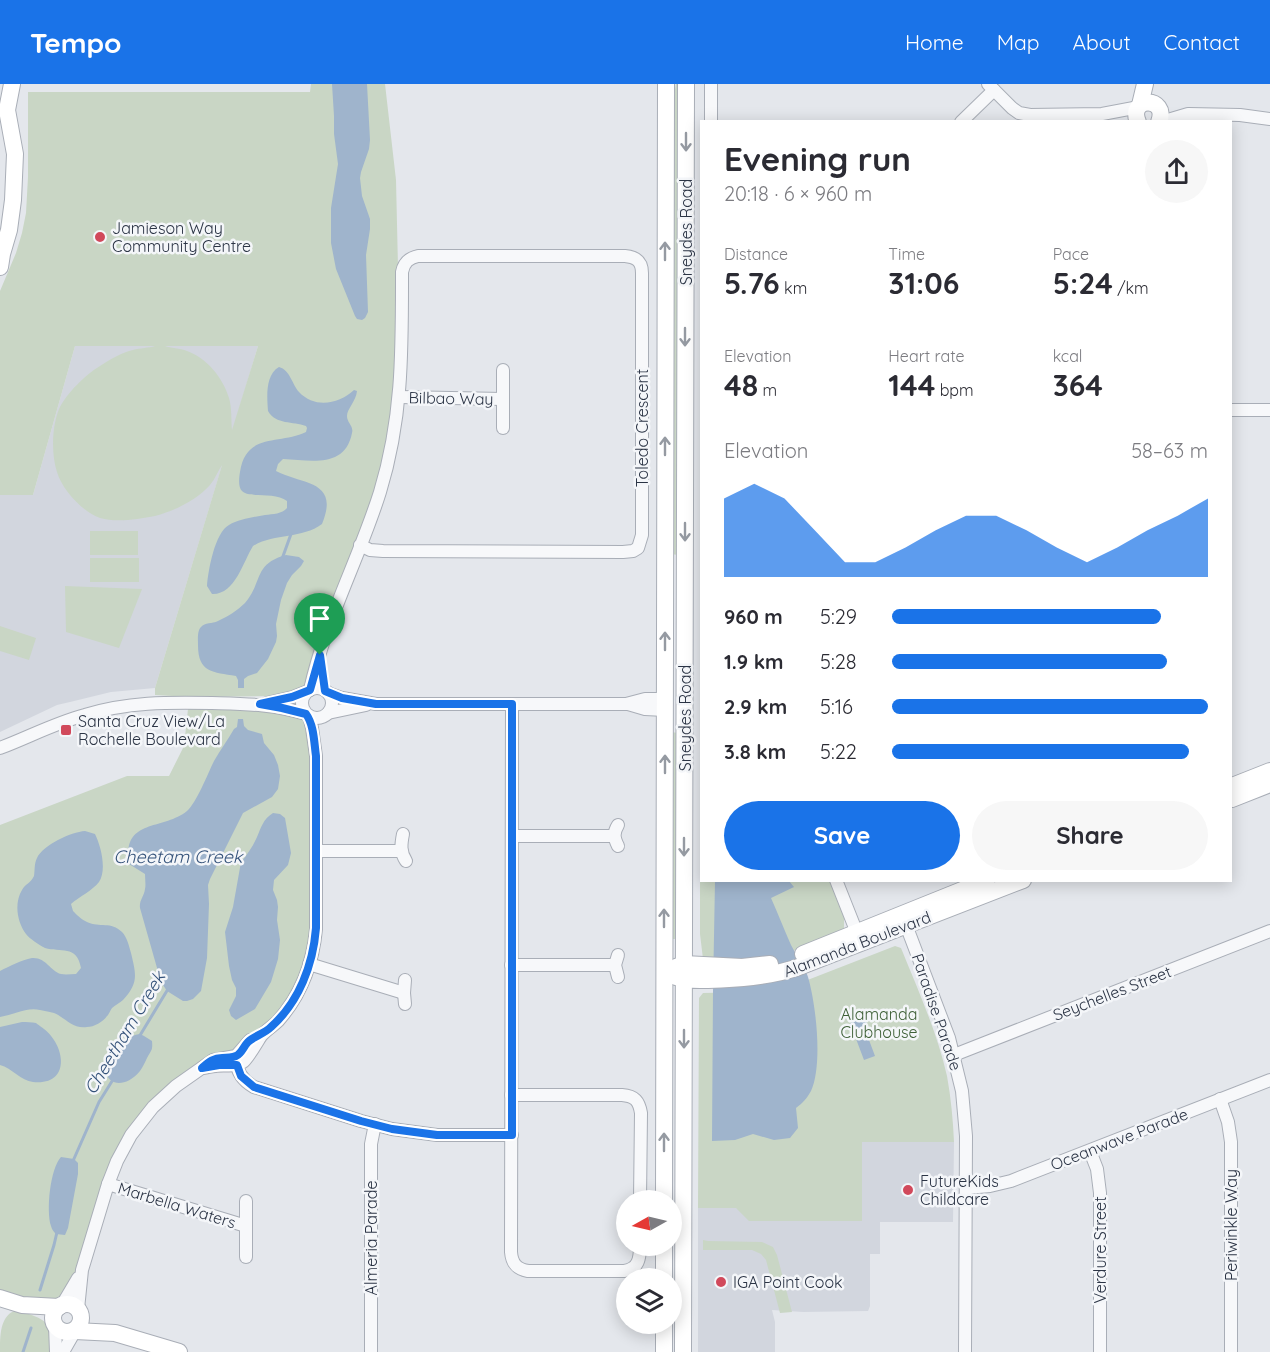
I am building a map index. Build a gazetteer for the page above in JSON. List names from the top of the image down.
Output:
{
  "streets": {
    "main road": ["Sneydes Road", "Alamanda Boulevard"],
    "street": [
      "Bilbao Way",
      "Toledo Crescent",
      "Seychelles Street",
      "Paradise Parade",
      "Oceanwave Parade",
      "Marbella Waters",
      "Periwinkle Way",
      "Almeria Parade",
      "Verdure Street"
    ]
  },
  "crossings": [
    ["Sneydes Road", "Alamanda Boulevard"],
    ["Bilbao Way", "Toledo Crescent"],
    ["Alamanda Boulevard", "Paradise Parade"],
    ["Seychelles Street", "Paradise Parade"],
    ["Paradise Parade", "Oceanwave Parade"],
    ["Oceanwave Parade", "Periwinkle Way"],
    ["Oceanwave Parade", "Verdure Street"]
  ],
  "water": ["Cheetam Creek", "Cheetham Creek"],
  "parks": ["Alamanda Clubhouse"],
  "places": {
    "other": ["Jamieson Way Community Centre", "FutureKids Childcare", "IGA Point Cook"],
    "transit": ["Santa Cruz View/La Rochelle Boulevard"]
  },
  "north": "left",
  "page": {
    "header": "Tempo",
    "nav": [
      "Home",
      "Map",
      "About",
      "Contact"
    ],
    "heading": ["Evening run", "20:18 · 6 × 960 m"],
    "stats": [
      ["Distance", "5.76 km"],
      ["Time", "31:06"],
      ["Pace", "5:24 /km"],
      ["Elevation", "48 m"],
      ["Heart rate", "144 bpm"],
      ["kcal", "364"]
    ],
    "chart": ["Elevation", "58–63 m"],
    "list": [
      {
        "name": "960 m",
        "note": "5:29"
      },
      {
        "name": "1.9 km",
        "note": "5:28"
      },
      {
        "name": "2.9 km",
        "note": "5:16"
      },
      {
        "name": "3.8 km",
        "note": "5:22"
      }
    ],
    "buttons": ["Save", "Share"]
  }
}
